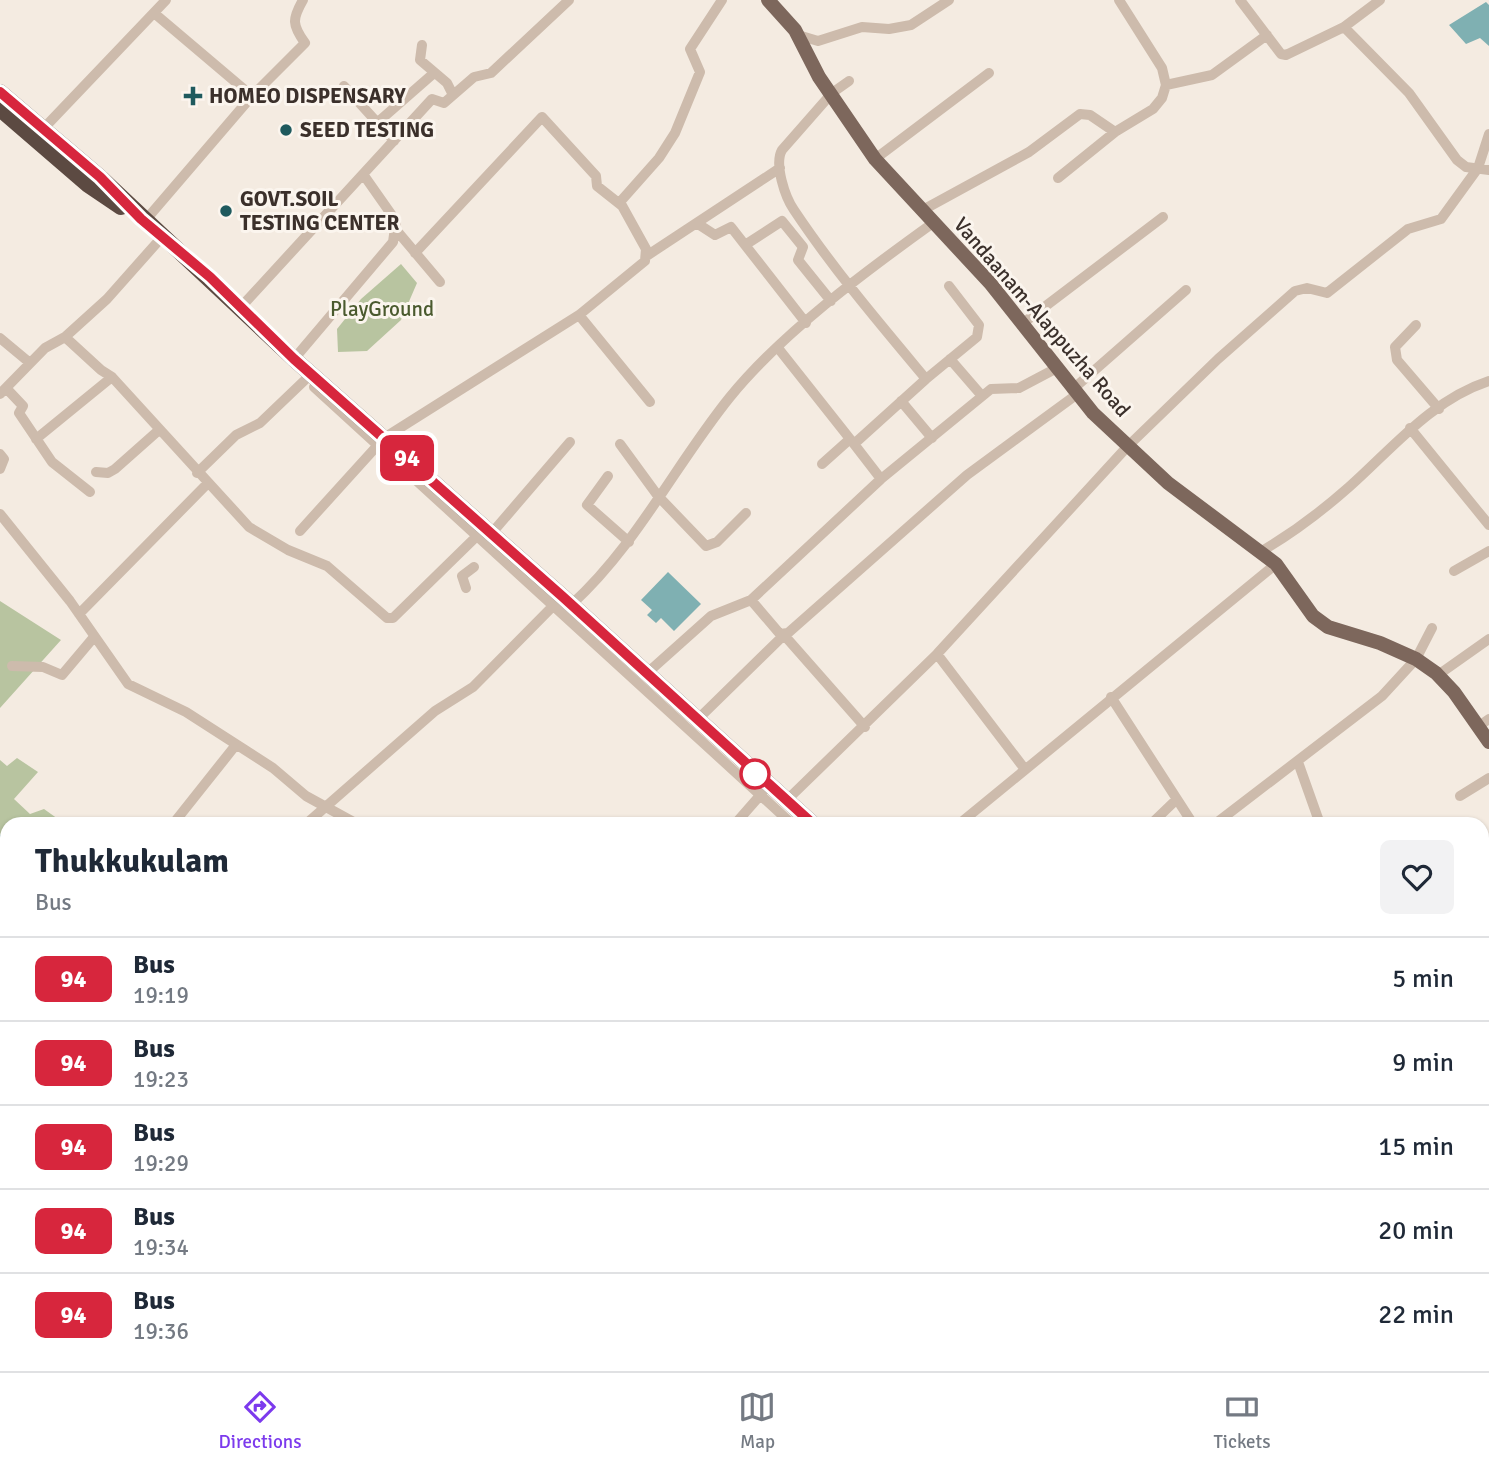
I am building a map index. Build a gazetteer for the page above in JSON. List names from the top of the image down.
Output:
{
  "streets": {
    "main road": ["Vandaanam-Alappuzha Road"]
  },
  "parks": ["PlayGround"],
  "places": {
    "health": ["HOMEO DISPENSARY"],
    "other": ["SEED TESTING", "GOVT.SOIL TESTING CENTER"]
  },
  "lines": ["bus line 94"],
  "page": {
    "on_map": "94",
    "heading": ["Thukkukulam", "Bus"],
    "list": [
      {
        "mark": "94",
        "name": "Bus",
        "note": "19:19",
        "value": "5 min"
      },
      {
        "mark": "94",
        "name": "Bus",
        "note": "19:23",
        "value": "9 min"
      },
      {
        "mark": "94",
        "name": "Bus",
        "note": "19:29",
        "value": "15 min"
      },
      {
        "mark": "94",
        "name": "Bus",
        "note": "19:34",
        "value": "20 min"
      },
      {
        "mark": "94",
        "name": "Bus",
        "note": "19:36",
        "value": "22 min"
      }
    ],
    "tabs": ["Directions", "Map", "Tickets"]
  }
}
